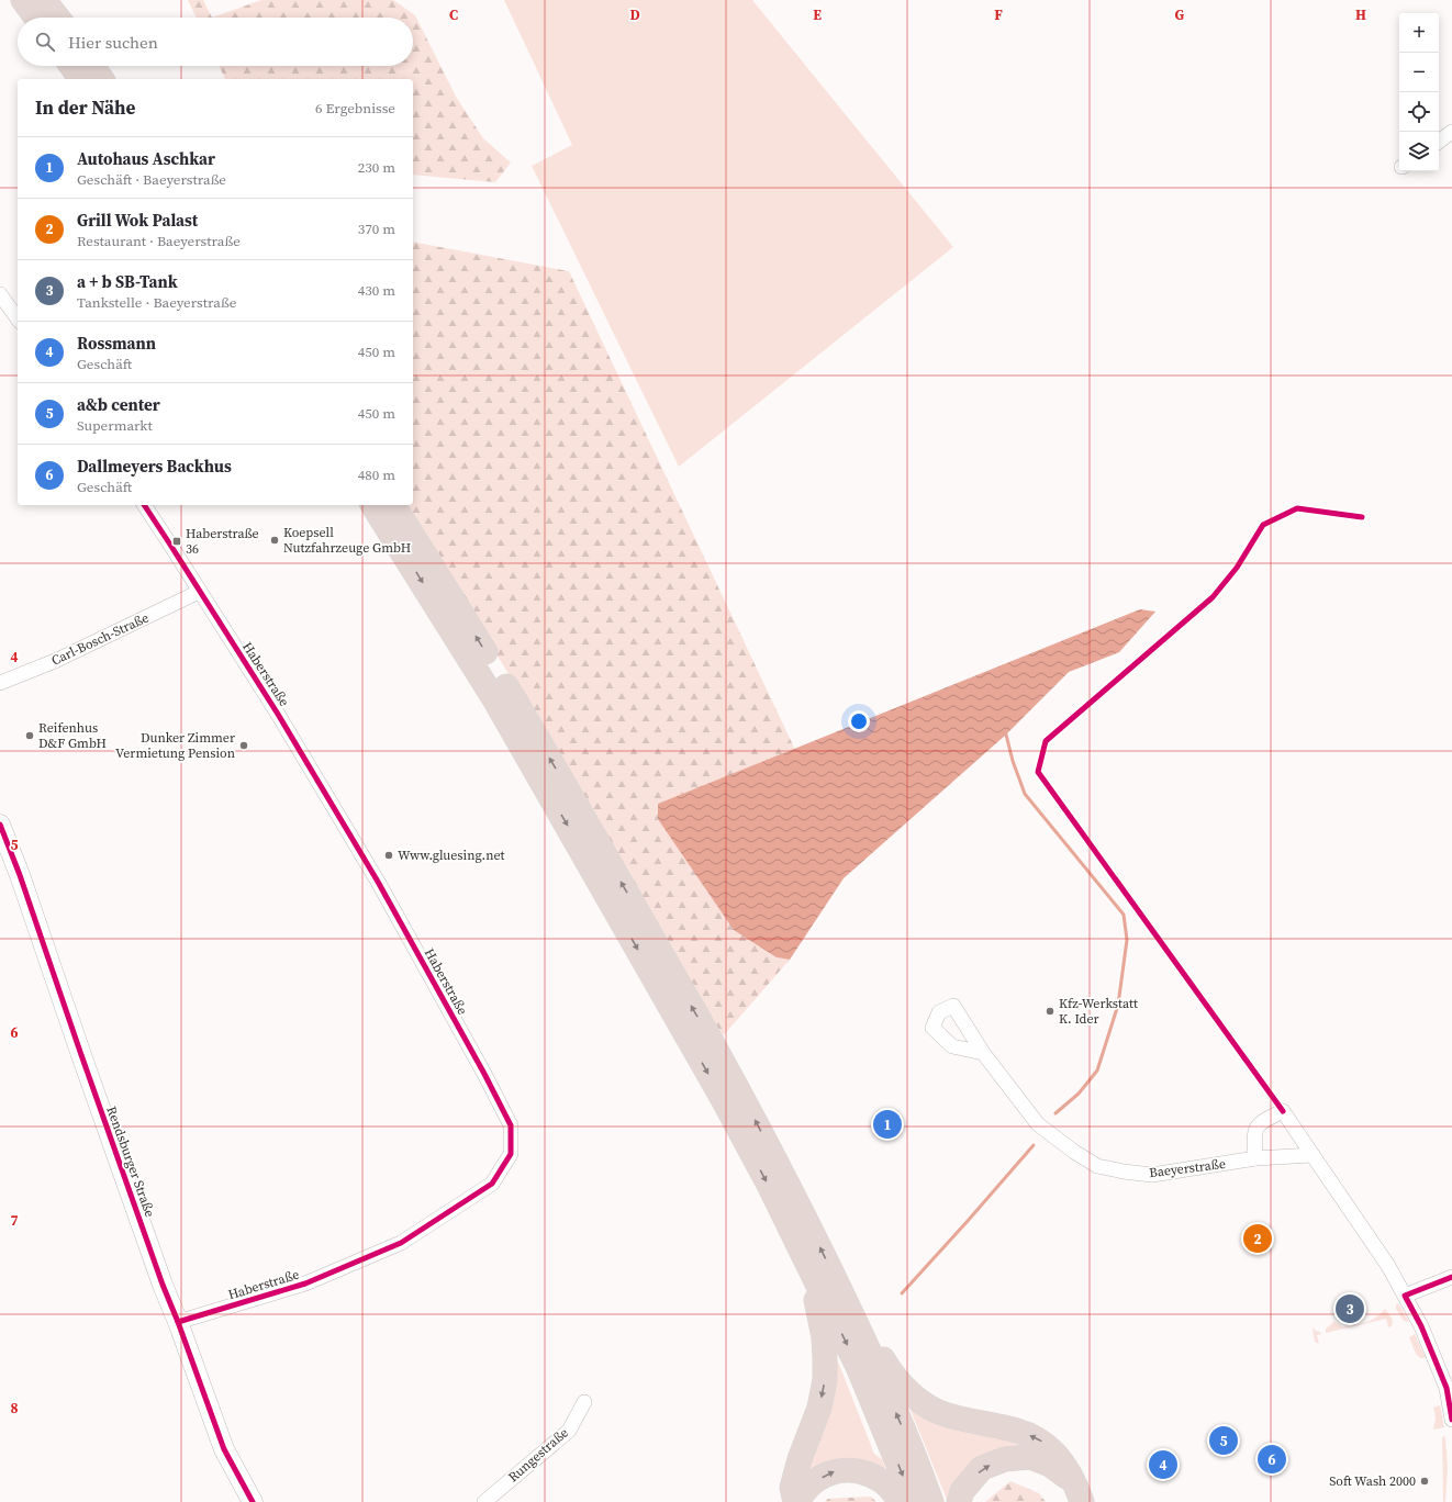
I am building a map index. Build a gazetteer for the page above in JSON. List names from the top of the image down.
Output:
{
  "streets": {
    "street": [
      "Carl-Bosch-Straße",
      "Haberstraße",
      "Rendsburger Straße",
      "Baeyerstraße",
      "Rungestraße"
    ]
  },
  "crossings": [
    ["Carl-Bosch-Straße", "Haberstraße"],
    ["Haberstraße", "Rendsburger Straße"]
  ],
  "places": {
    "other": [
      "Koepsell Nutzfahrzeuge GmbH",
      "Reifenhus D&F GmbH",
      "Dunker Zimmer Vermietung Pension",
      "Www.gluesing.net",
      "Kfz-Werkstatt K. Ider",
      "Soft Wash 2000"
    ],
    "transit": ["Haberstraße 36"]
  },
  "page": {
    "map_buttons": ["+", "−"],
    "search": "Hier suchen",
    "heading": ["In der Nähe", "6 Ergebnisse"],
    "list": [
      {
        "mark": "1",
        "name": "Autohaus Aschkar",
        "note": "Geschäft · Baeyerstraße",
        "value": "230 m"
      },
      {
        "mark": "2",
        "name": "Grill Wok Palast",
        "note": "Restaurant · Baeyerstraße",
        "value": "370 m"
      },
      {
        "mark": "3",
        "name": "a + b SB-Tank",
        "note": "Tankstelle · Baeyerstraße",
        "value": "430 m"
      },
      {
        "mark": "4",
        "name": "Rossmann",
        "note": "Geschäft",
        "value": "450 m"
      },
      {
        "mark": "5",
        "name": "a&b center",
        "note": "Supermarkt",
        "value": "450 m"
      },
      {
        "mark": "6",
        "name": "Dallmeyers Backhus",
        "note": "Geschäft",
        "value": "480 m"
      }
    ],
    "pins": [
      "1",
      "2",
      "3",
      "5",
      "6",
      "4"
    ]
  },
  "grid": {
    "columns": [
      "C",
      "D",
      "E",
      "F",
      "G",
      "H"
    ],
    "rows": [
      "4",
      "5",
      "6",
      "7",
      "8"
    ]
  }
}
